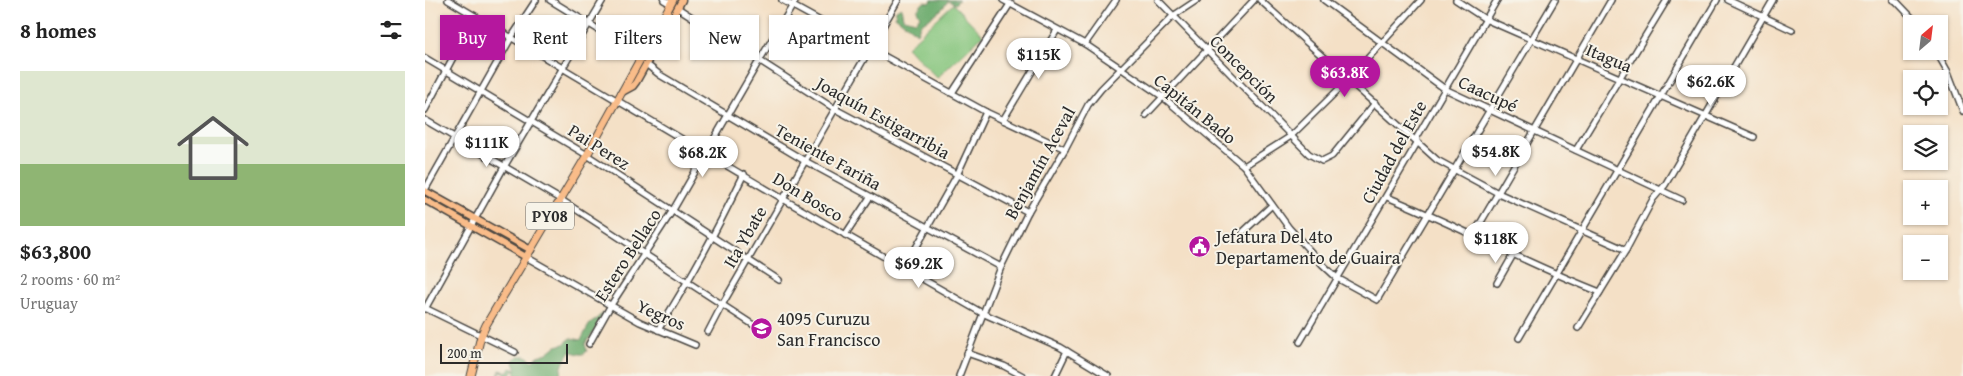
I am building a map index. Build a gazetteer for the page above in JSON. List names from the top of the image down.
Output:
{
  "streets": {
    "highway": ["PY08"],
    "street": [
      "Itagua",
      "Concepción",
      "Caacupé",
      "Capitán Bado",
      "Joaquín Estigarribia",
      "Pai Perez",
      "Ciudad del Este",
      "Teniente Fariña",
      "Benjamín Aceval",
      "Don Bosco",
      "Ita Ybate",
      "Estero Bellaco",
      "Yegros"
    ]
  },
  "crossings": [
    ["Itagua", "Ciudad del Este"],
    ["Concepción", "Benjamín Aceval"],
    ["Caacupé", "Ciudad del Este"],
    ["Capitán Bado", "Ciudad del Este"],
    ["Capitán Bado", "Benjamín Aceval"],
    ["Joaquín Estigarribia", "Benjamín Aceval"],
    ["Joaquín Estigarribia", "PY08"],
    ["Joaquín Estigarribia", "Ita Ybate"],
    ["Joaquín Estigarribia", "Estero Bellaco"],
    ["Pai Perez", "PY08"],
    ["Pai Perez", "Ita Ybate"],
    ["Pai Perez", "Estero Bellaco"],
    ["Teniente Fariña", "Benjamín Aceval"],
    ["Teniente Fariña", "PY08"],
    ["Teniente Fariña", "Ita Ybate"],
    ["Teniente Fariña", "Estero Bellaco"],
    ["Benjamín Aceval", "Don Bosco"],
    ["Don Bosco", "PY08"],
    ["Don Bosco", "Ita Ybate"],
    ["Don Bosco", "Estero Bellaco"],
    ["PY08", "Yegros"],
    ["Estero Bellaco", "Yegros"]
  ],
  "places": {
    "public building": ["Jefatura Del 4to Departamento de Guaira"],
    "school or university": ["4095 Curuzu San Francisco"]
  },
  "scale_bar": "200 m",
  "north": "top right",
  "page": {
    "heading": "8 homes",
    "map_buttons": ["+", "−"],
    "chip": [
      "Buy",
      "Rent",
      "Filters",
      "New",
      "Apartment"
    ],
    "price": [
      "$115K",
      "$63.8K",
      "$62.6K",
      "$111K",
      "$54.8K",
      "$68.2K",
      "$118K",
      "$69.2K"
    ],
    "list": [
      {
        "name": "$63,800",
        "note": "2 rooms · 60 m² · Uruguay"
      }
    ],
    "scale": "200 m"
  }
}
